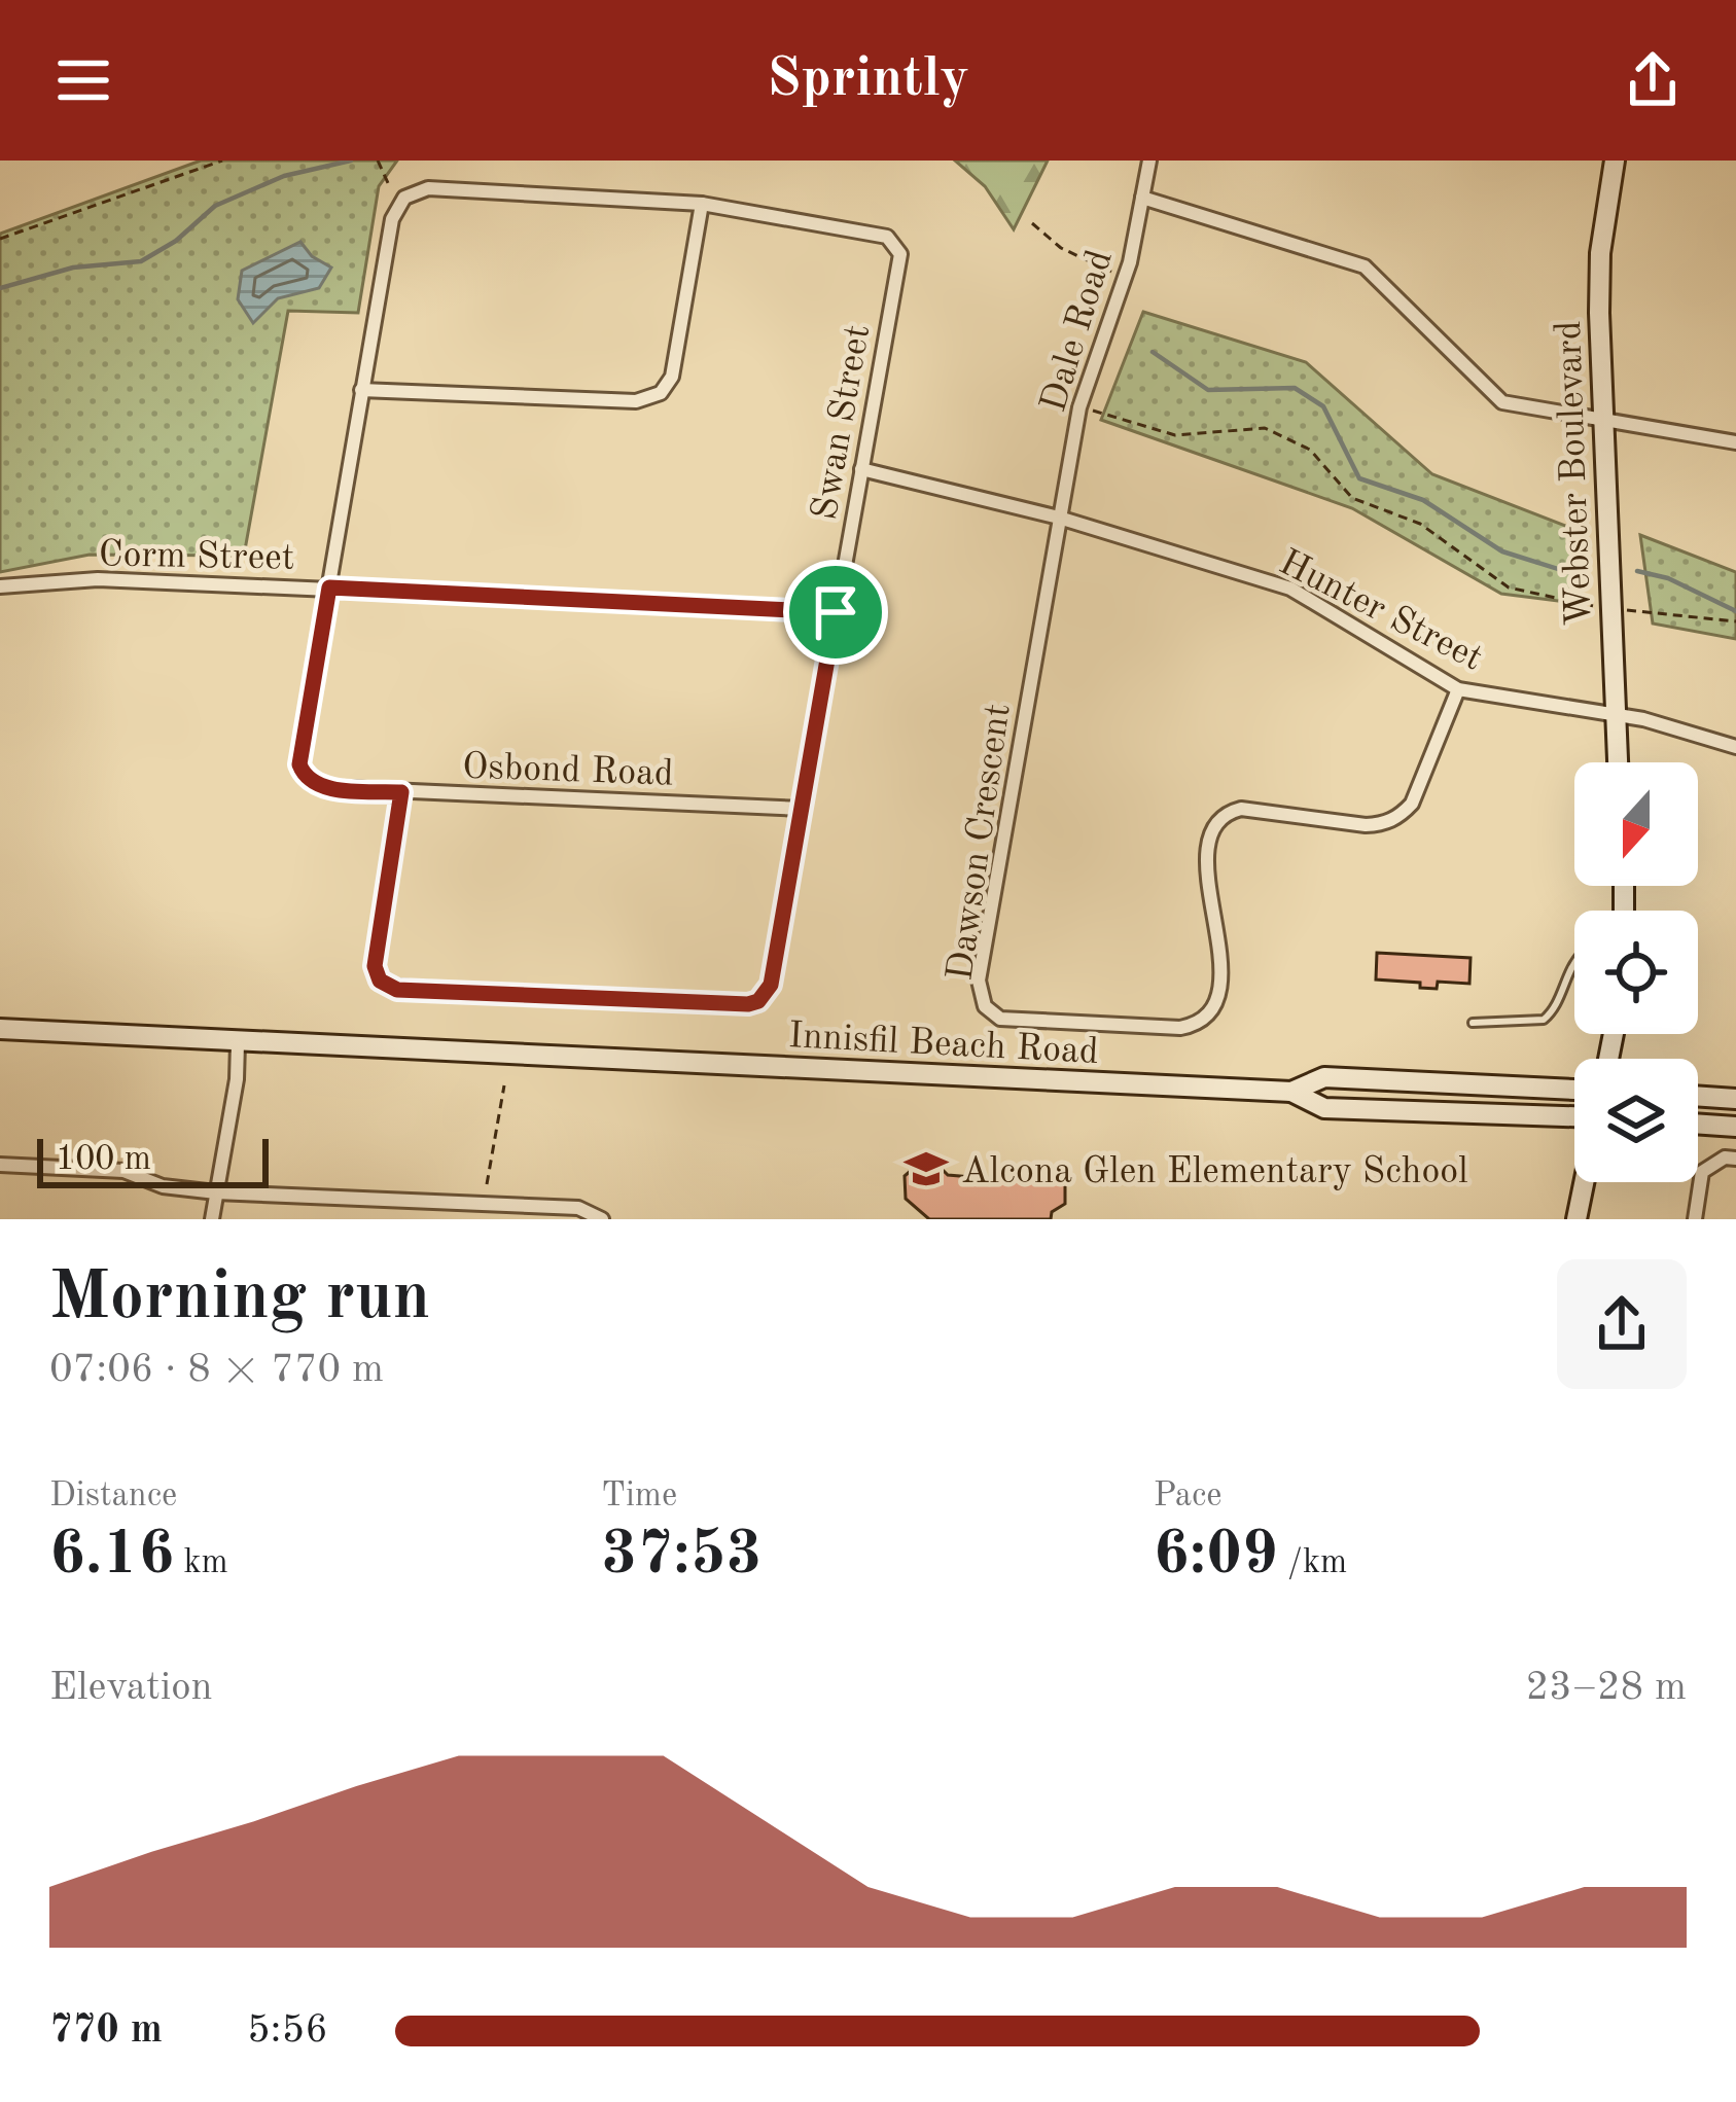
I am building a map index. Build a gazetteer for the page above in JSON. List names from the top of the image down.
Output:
{
  "streets": {
    "main road": ["Webster Boulevard", "Innisfil Beach Road"],
    "street": [
      "Dale Road",
      "Swan Street",
      "Corm Street",
      "Hunter Street",
      "Osbond Road",
      "Dawson Crescent"
    ]
  },
  "crossings": [
    ["Dale Road", "Hunter Street"],
    ["Dale Road", "Dawson Crescent"],
    ["Swan Street", "Corm Street"],
    ["Swan Street", "Hunter Street"],
    ["Swan Street", "Osbond Road"],
    ["Webster Boulevard", "Hunter Street"],
    ["Corm Street", "Osbond Road"],
    ["Hunter Street", "Dawson Crescent"]
  ],
  "places": {
    "school or university": ["Alcona Glen Elementary School"]
  },
  "scale_bar": "100 m",
  "north": "bottom",
  "page": {
    "header": "Sprintly",
    "scale": "100 m",
    "heading": ["Morning run", "07:06 · 8 × 770 m"],
    "stats": [
      ["Distance", "6.16 km"],
      ["Time", "37:53"],
      ["Pace", "6:09 /km"]
    ],
    "chart": ["Elevation", "23–28 m"],
    "list": [
      {
        "name": "770 m",
        "note": "5:56"
      }
    ]
  }
}
